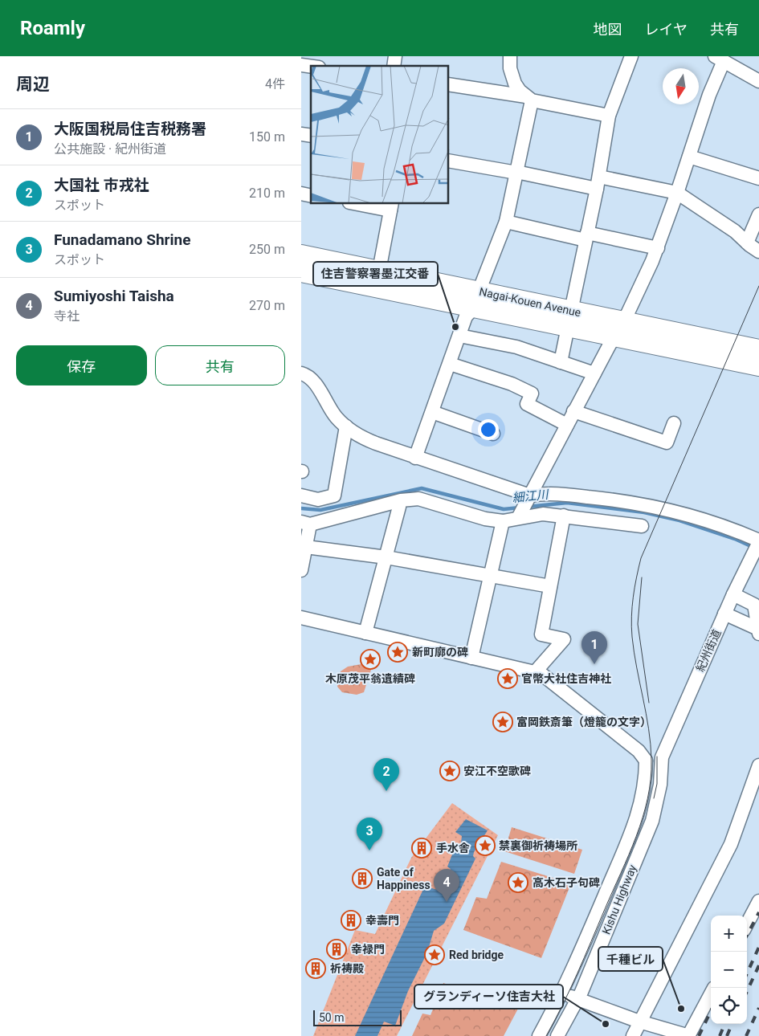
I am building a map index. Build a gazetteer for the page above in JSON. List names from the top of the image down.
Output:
{
  "streets": {
    "highway": ["Nagai-Kouen Avenue"],
    "street": ["紀州街道", "Kishu Highway"]
  },
  "crossings": [
    ["紀州街道", "Kishu Highway"]
  ],
  "water": ["細江川"],
  "places": {
    "other": ["住吉警察署墨江交番", "千種ビル", "グランディーソ住吉大社"],
    "place": [
      "新町廓の碑",
      "木原茂平翁遺績碑",
      "官幣大社住吉神社",
      "富岡鉄斎筆（燈籠の文字）",
      "安江不空歌碑",
      "禁裏御祈祷場所",
      "高木石子句碑",
      "Red bridge"
    ],
    "building": [
      "手水舎",
      "Gate of Happiness",
      "幸壽門",
      "幸禄門",
      "祈祷殿"
    ]
  },
  "scale_bar": "50 m",
  "north": "bottom",
  "page": {
    "header": "Roamly",
    "nav": ["地図", "レイヤ", "共有"],
    "heading": ["周辺", "4件"],
    "list": [
      {
        "mark": "1",
        "name": "大阪国税局住吉税務署",
        "note": "公共施設 · 紀州街道",
        "value": "150 m"
      },
      {
        "mark": "2",
        "name": "大国社 市戎社",
        "note": "スポット",
        "value": "210 m"
      },
      {
        "mark": "3",
        "name": "Funadamano Shrine",
        "note": "スポット",
        "value": "250 m"
      },
      {
        "mark": "4",
        "name": "Sumiyoshi Taisha",
        "note": "寺社",
        "value": "270 m"
      }
    ],
    "buttons": ["保存", "共有"],
    "pins": [
      "1",
      "2",
      "3",
      "4"
    ],
    "map_buttons": ["+", "−"],
    "scale": "50 m"
  }
}
